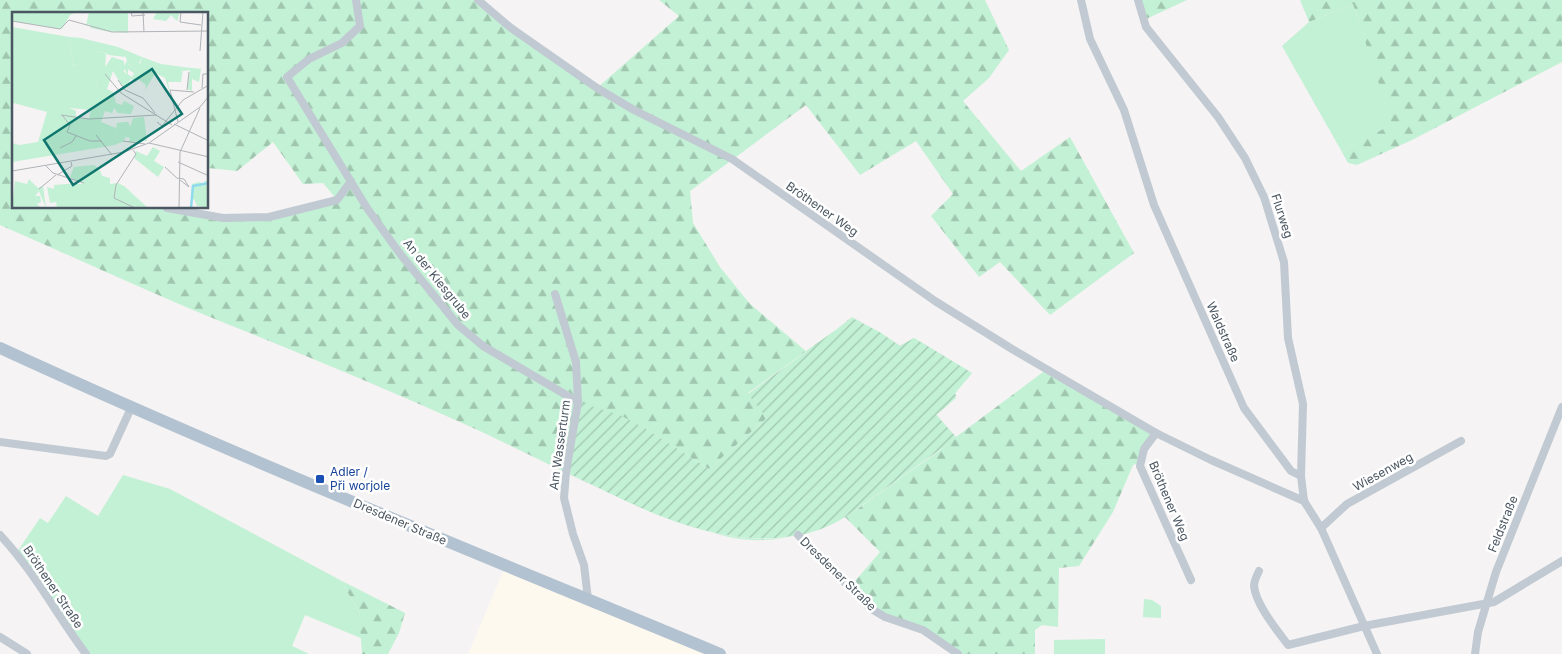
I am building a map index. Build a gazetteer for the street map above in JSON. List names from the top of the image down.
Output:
{
  "streets": {
    "main road": ["Dresdener Straße"],
    "street": [
      "Bröthener Weg",
      "Flurweg",
      "An der Kiesgrube",
      "Waldstraße",
      "Am Wasserturm",
      "Wiesenweg",
      "Feldstraße",
      "Bröthener Straße"
    ]
  },
  "crossings": [
    ["Flurweg", "Waldstraße"],
    ["An der Kiesgrube", "Am Wasserturm"],
    ["Am Wasserturm", "Dresdener Straße"]
  ],
  "places": {
    "transit": ["Adler / Při worjole"]
  }
}
